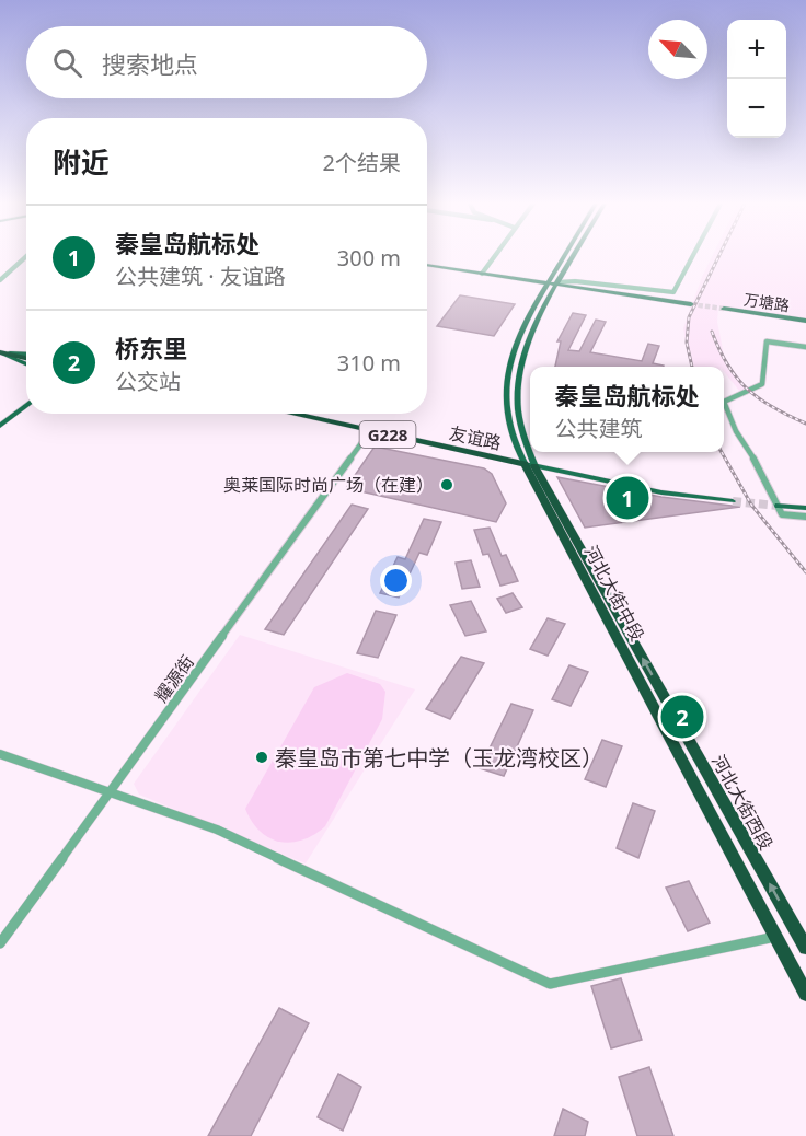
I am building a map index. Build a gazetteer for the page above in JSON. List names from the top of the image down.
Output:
{
  "streets": {
    "highway": [
      "G228",
      "友谊路",
      "河北大街中段",
      "河北大街西段"
    ],
    "main road": ["万塘路"],
    "street": ["耀源街"]
  },
  "crossings": [
    ["友谊路", "河北大街中段"],
    ["友谊路", "耀源街"],
    ["友谊路", "河北大街西段"],
    ["河北大街中段", "河北大街西段"]
  ],
  "one_way": ["河北大街西段"],
  "places": ["奥莱国际时尚广场（在建）", "秦皇岛市第七中学（玉龙湾校区）"],
  "north": "top left",
  "page": {
    "map_buttons": ["+", "−"],
    "search": "搜索地点",
    "heading": ["附近", "2个结果"],
    "list": [
      {
        "mark": "1",
        "name": "秦皇岛航标处",
        "note": "公共建筑 · 友谊路",
        "value": "300 m"
      },
      {
        "mark": "2",
        "name": "桥东里",
        "note": "公交站",
        "value": "310 m"
      }
    ],
    "popup": ["秦皇岛航标处", "公共建筑"],
    "pins": ["1", "2"]
  }
}
